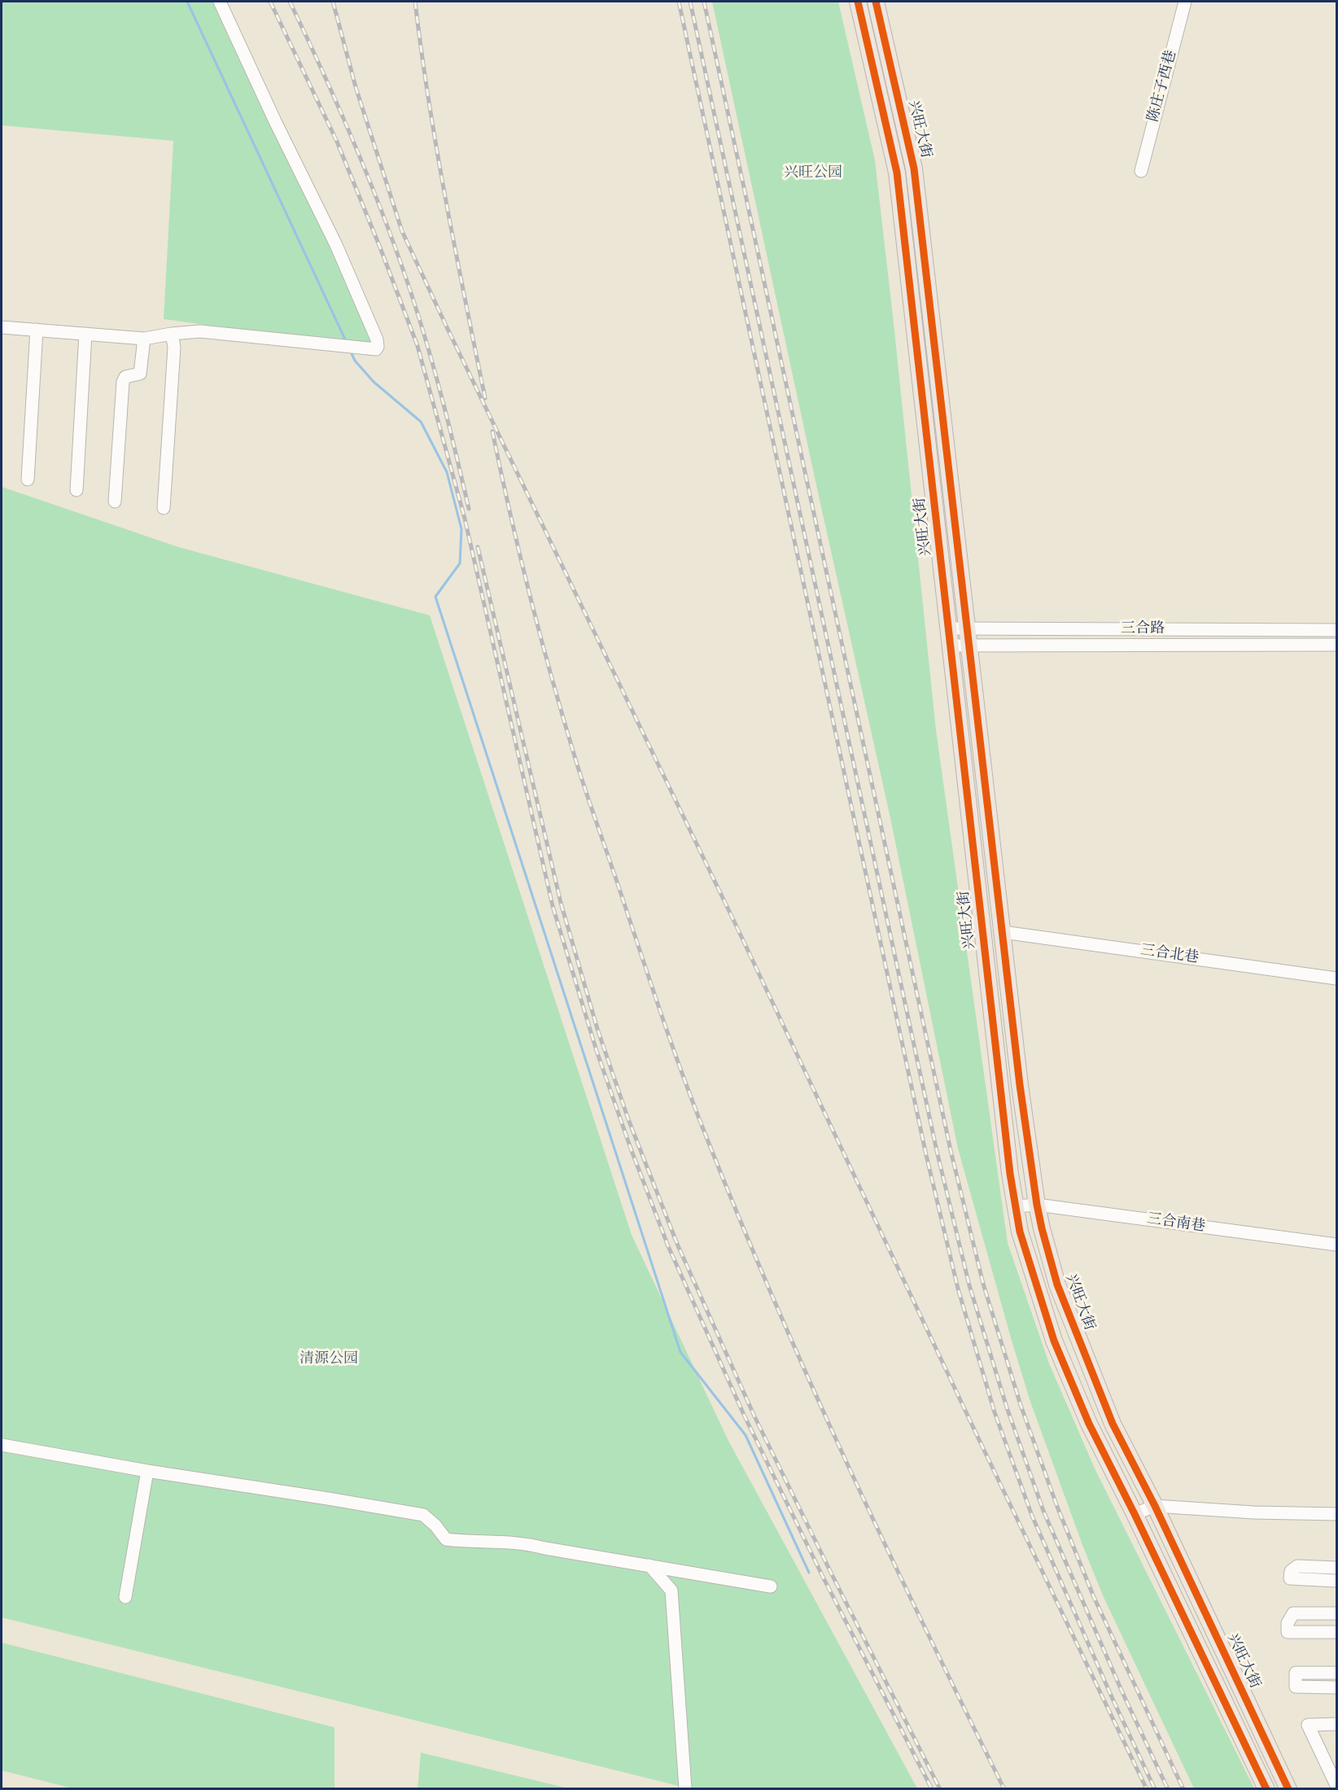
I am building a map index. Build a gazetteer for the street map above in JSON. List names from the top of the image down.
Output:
{
  "streets": {
    "main road": ["兴旺大街"],
    "street": [
      "陈庄子西巷",
      "三合路",
      "三合北巷",
      "三合南巷"
    ]
  },
  "crossings": [
    ["兴旺大街", "三合路"],
    ["兴旺大街", "三合北巷"],
    ["兴旺大街", "三合南巷"]
  ],
  "parks": ["兴旺公园", "清源公园"]
}
